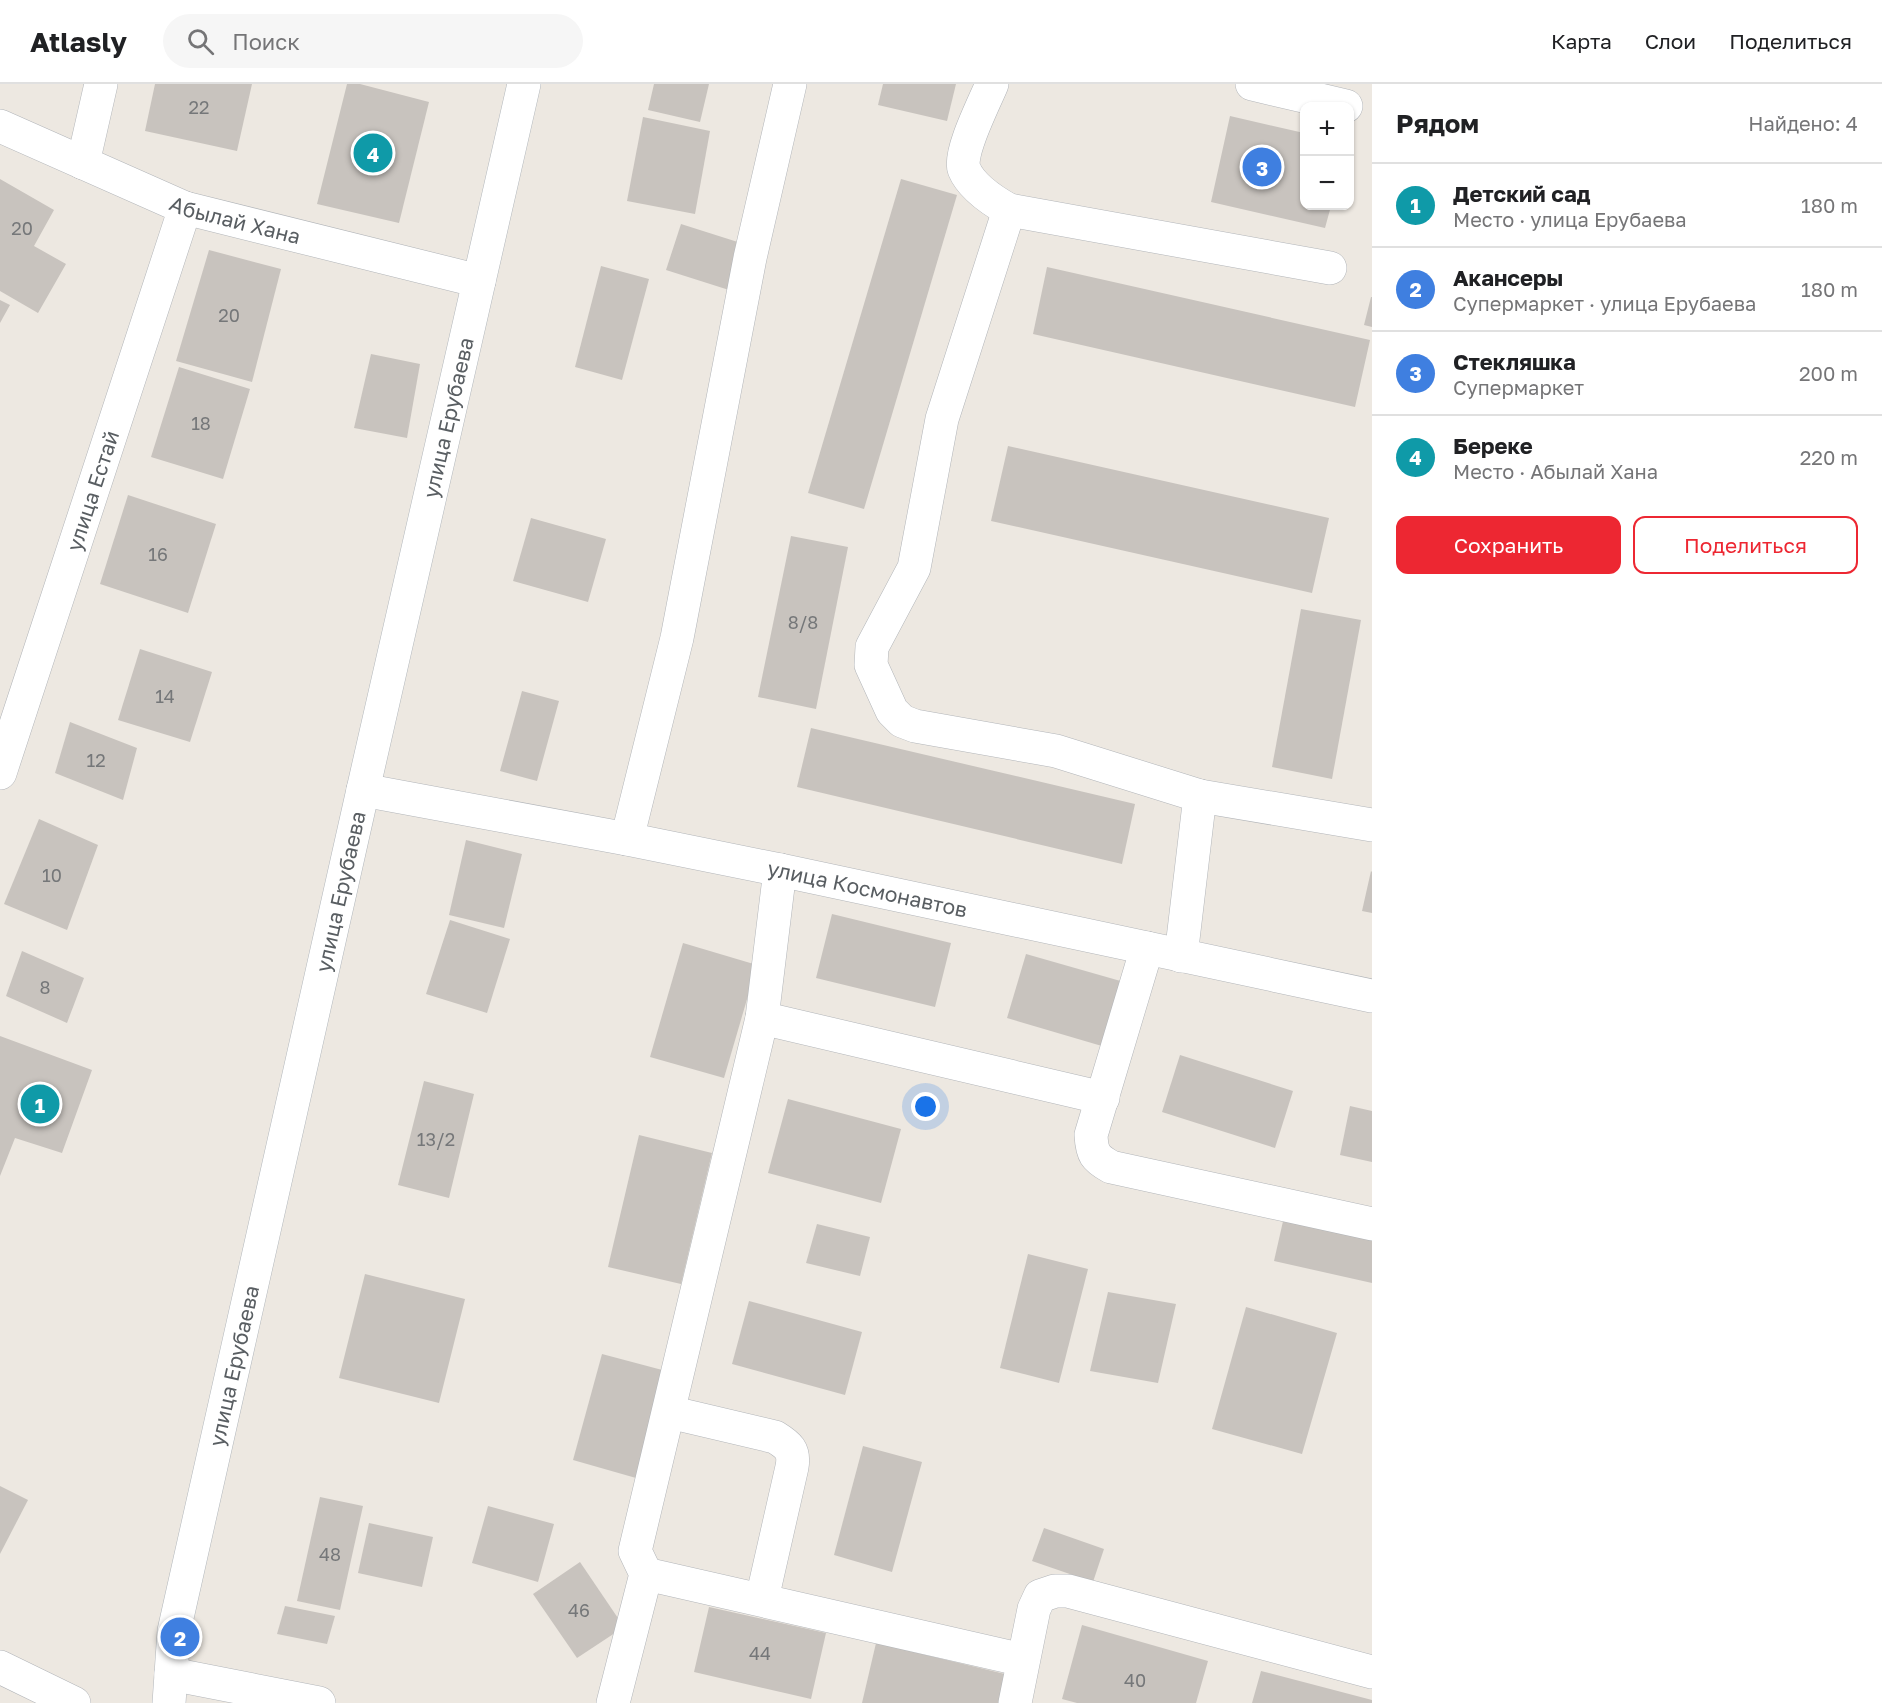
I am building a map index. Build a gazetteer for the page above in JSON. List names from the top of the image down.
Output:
{
  "streets": {
    "street": [
      "Абылай Хана",
      "улица Ерубаева",
      "улица Естай",
      "улица Космонавтов"
    ]
  },
  "crossings": [
    ["Абылай Хана", "улица Ерубаева"],
    ["Абылай Хана", "улица Естай"],
    ["улица Ерубаева", "улица Космонавтов"]
  ],
  "house_numbers": [
    "22",
    "20",
    "20",
    "18",
    "16",
    "8/8",
    "14",
    "12",
    "10",
    "8",
    "13/2",
    "48",
    "46",
    "44",
    "40"
  ],
  "page": {
    "header": "Atlasly",
    "search": "Поиск",
    "nav": ["Карта", "Слои", "Поделиться"],
    "heading": ["Рядом", "Найдено: 4"],
    "map_buttons": ["+", "−"],
    "pins": [
      "4",
      "3",
      "1",
      "2"
    ],
    "list": [
      {
        "mark": "1",
        "name": "Детский сад",
        "note": "Место · улица Ерубаева",
        "value": "180 m"
      },
      {
        "mark": "2",
        "name": "Акансеры",
        "note": "Супермаркет · улица Ерубаева",
        "value": "180 m"
      },
      {
        "mark": "3",
        "name": "Стекляшка",
        "note": "Супермаркет",
        "value": "200 m"
      },
      {
        "mark": "4",
        "name": "Береке",
        "note": "Место · Абылай Хана",
        "value": "220 m"
      }
    ],
    "buttons": ["Сохранить", "Поделиться"]
  }
}
